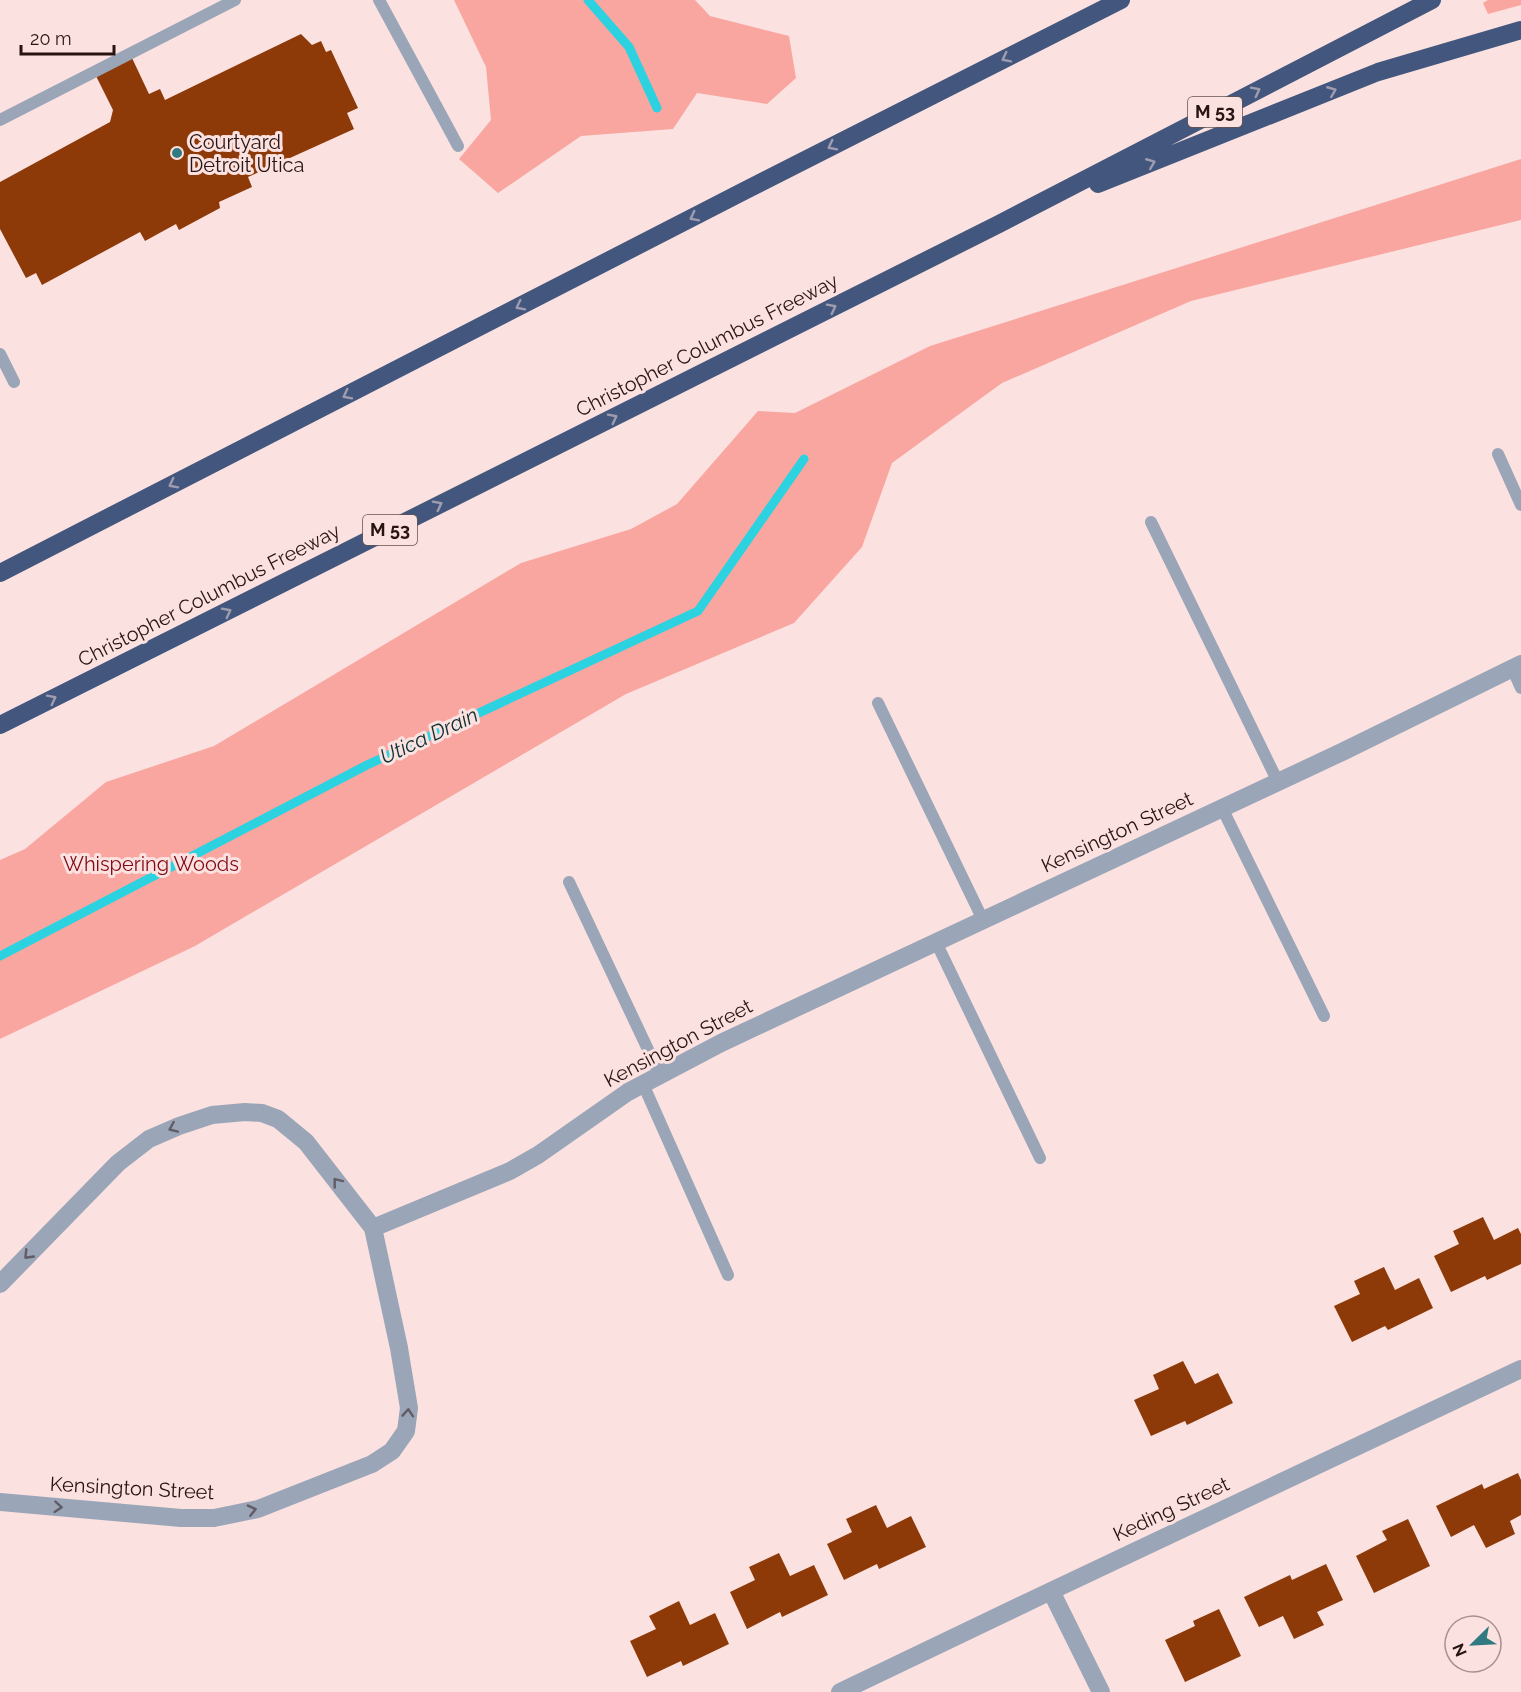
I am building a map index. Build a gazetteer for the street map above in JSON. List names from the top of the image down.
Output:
{
  "streets": {
    "highway": ["M 53", "Christopher Columbus Freeway"],
    "street": ["Kensington Street", "Keding Street"]
  },
  "water": ["Utica Drain"],
  "parks": ["Whispering Woods"],
  "places": ["Courtyard Detroit Utica"],
  "scale_bar": "20 m",
  "north": "bottom left"
}
